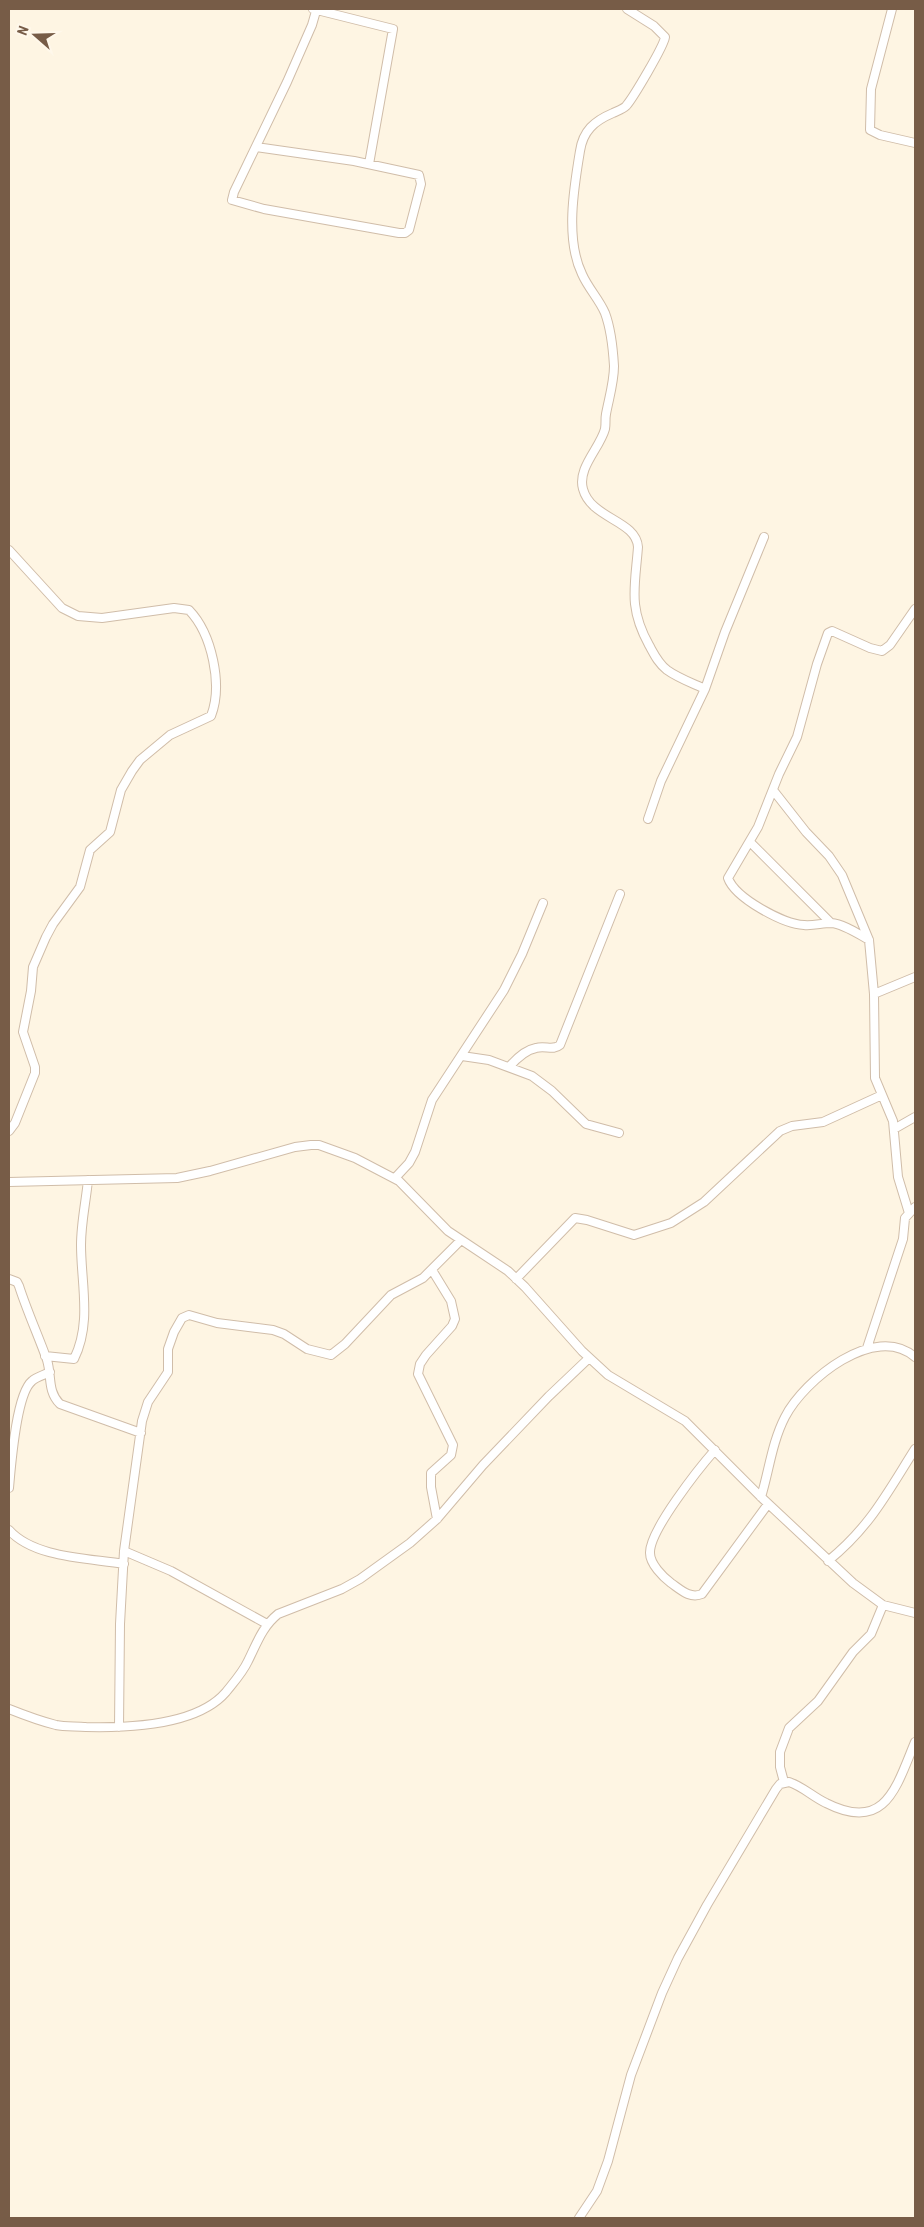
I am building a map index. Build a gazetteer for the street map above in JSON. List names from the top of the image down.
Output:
{
  "north": "left"
}
